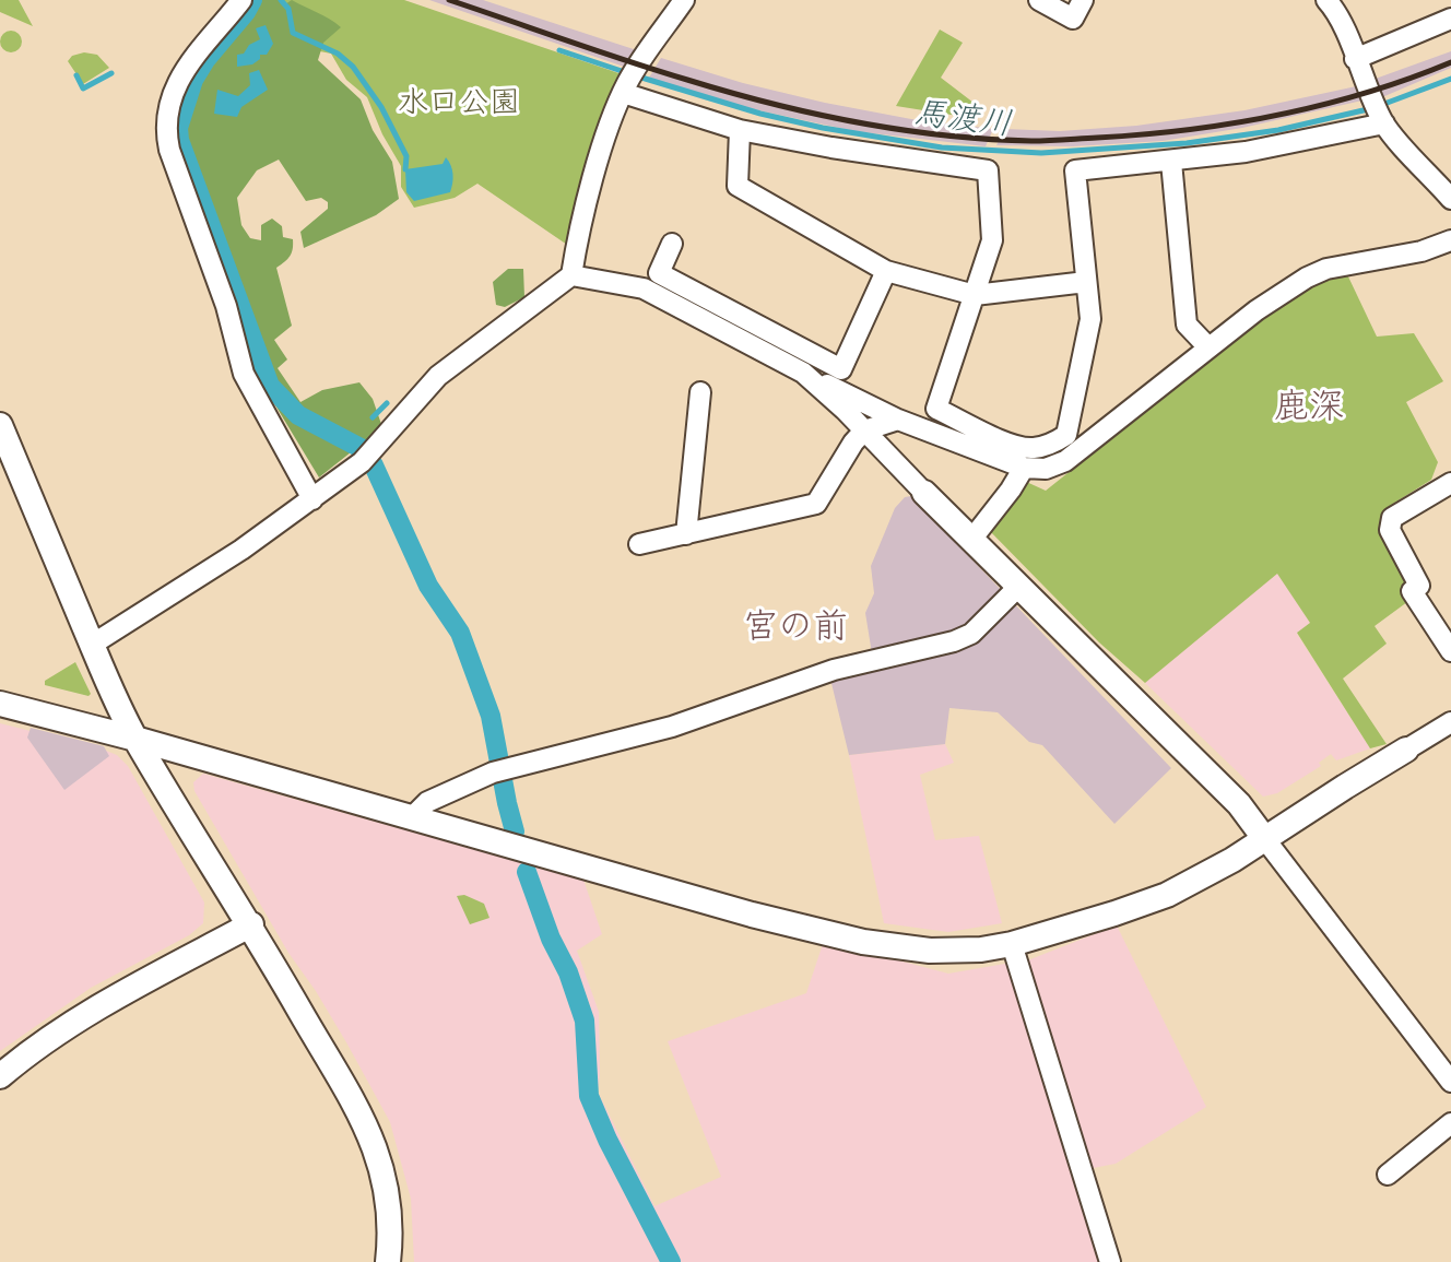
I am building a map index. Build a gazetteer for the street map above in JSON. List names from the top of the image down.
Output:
{
  "districts": ["鹿深", "宮の前"],
  "water": ["馬渡川"],
  "parks": ["水口公園"]
}
